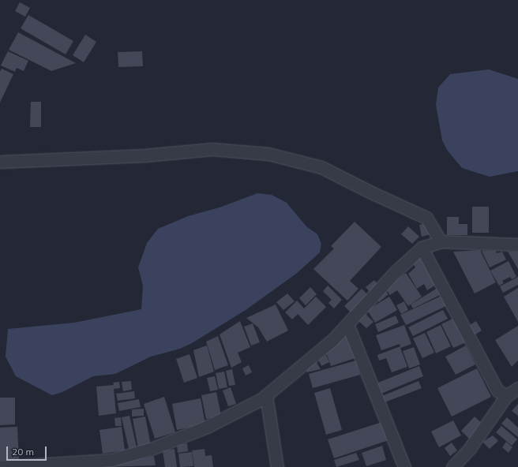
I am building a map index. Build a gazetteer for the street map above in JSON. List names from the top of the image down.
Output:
{
  "scale_bar": "20 m"
}
